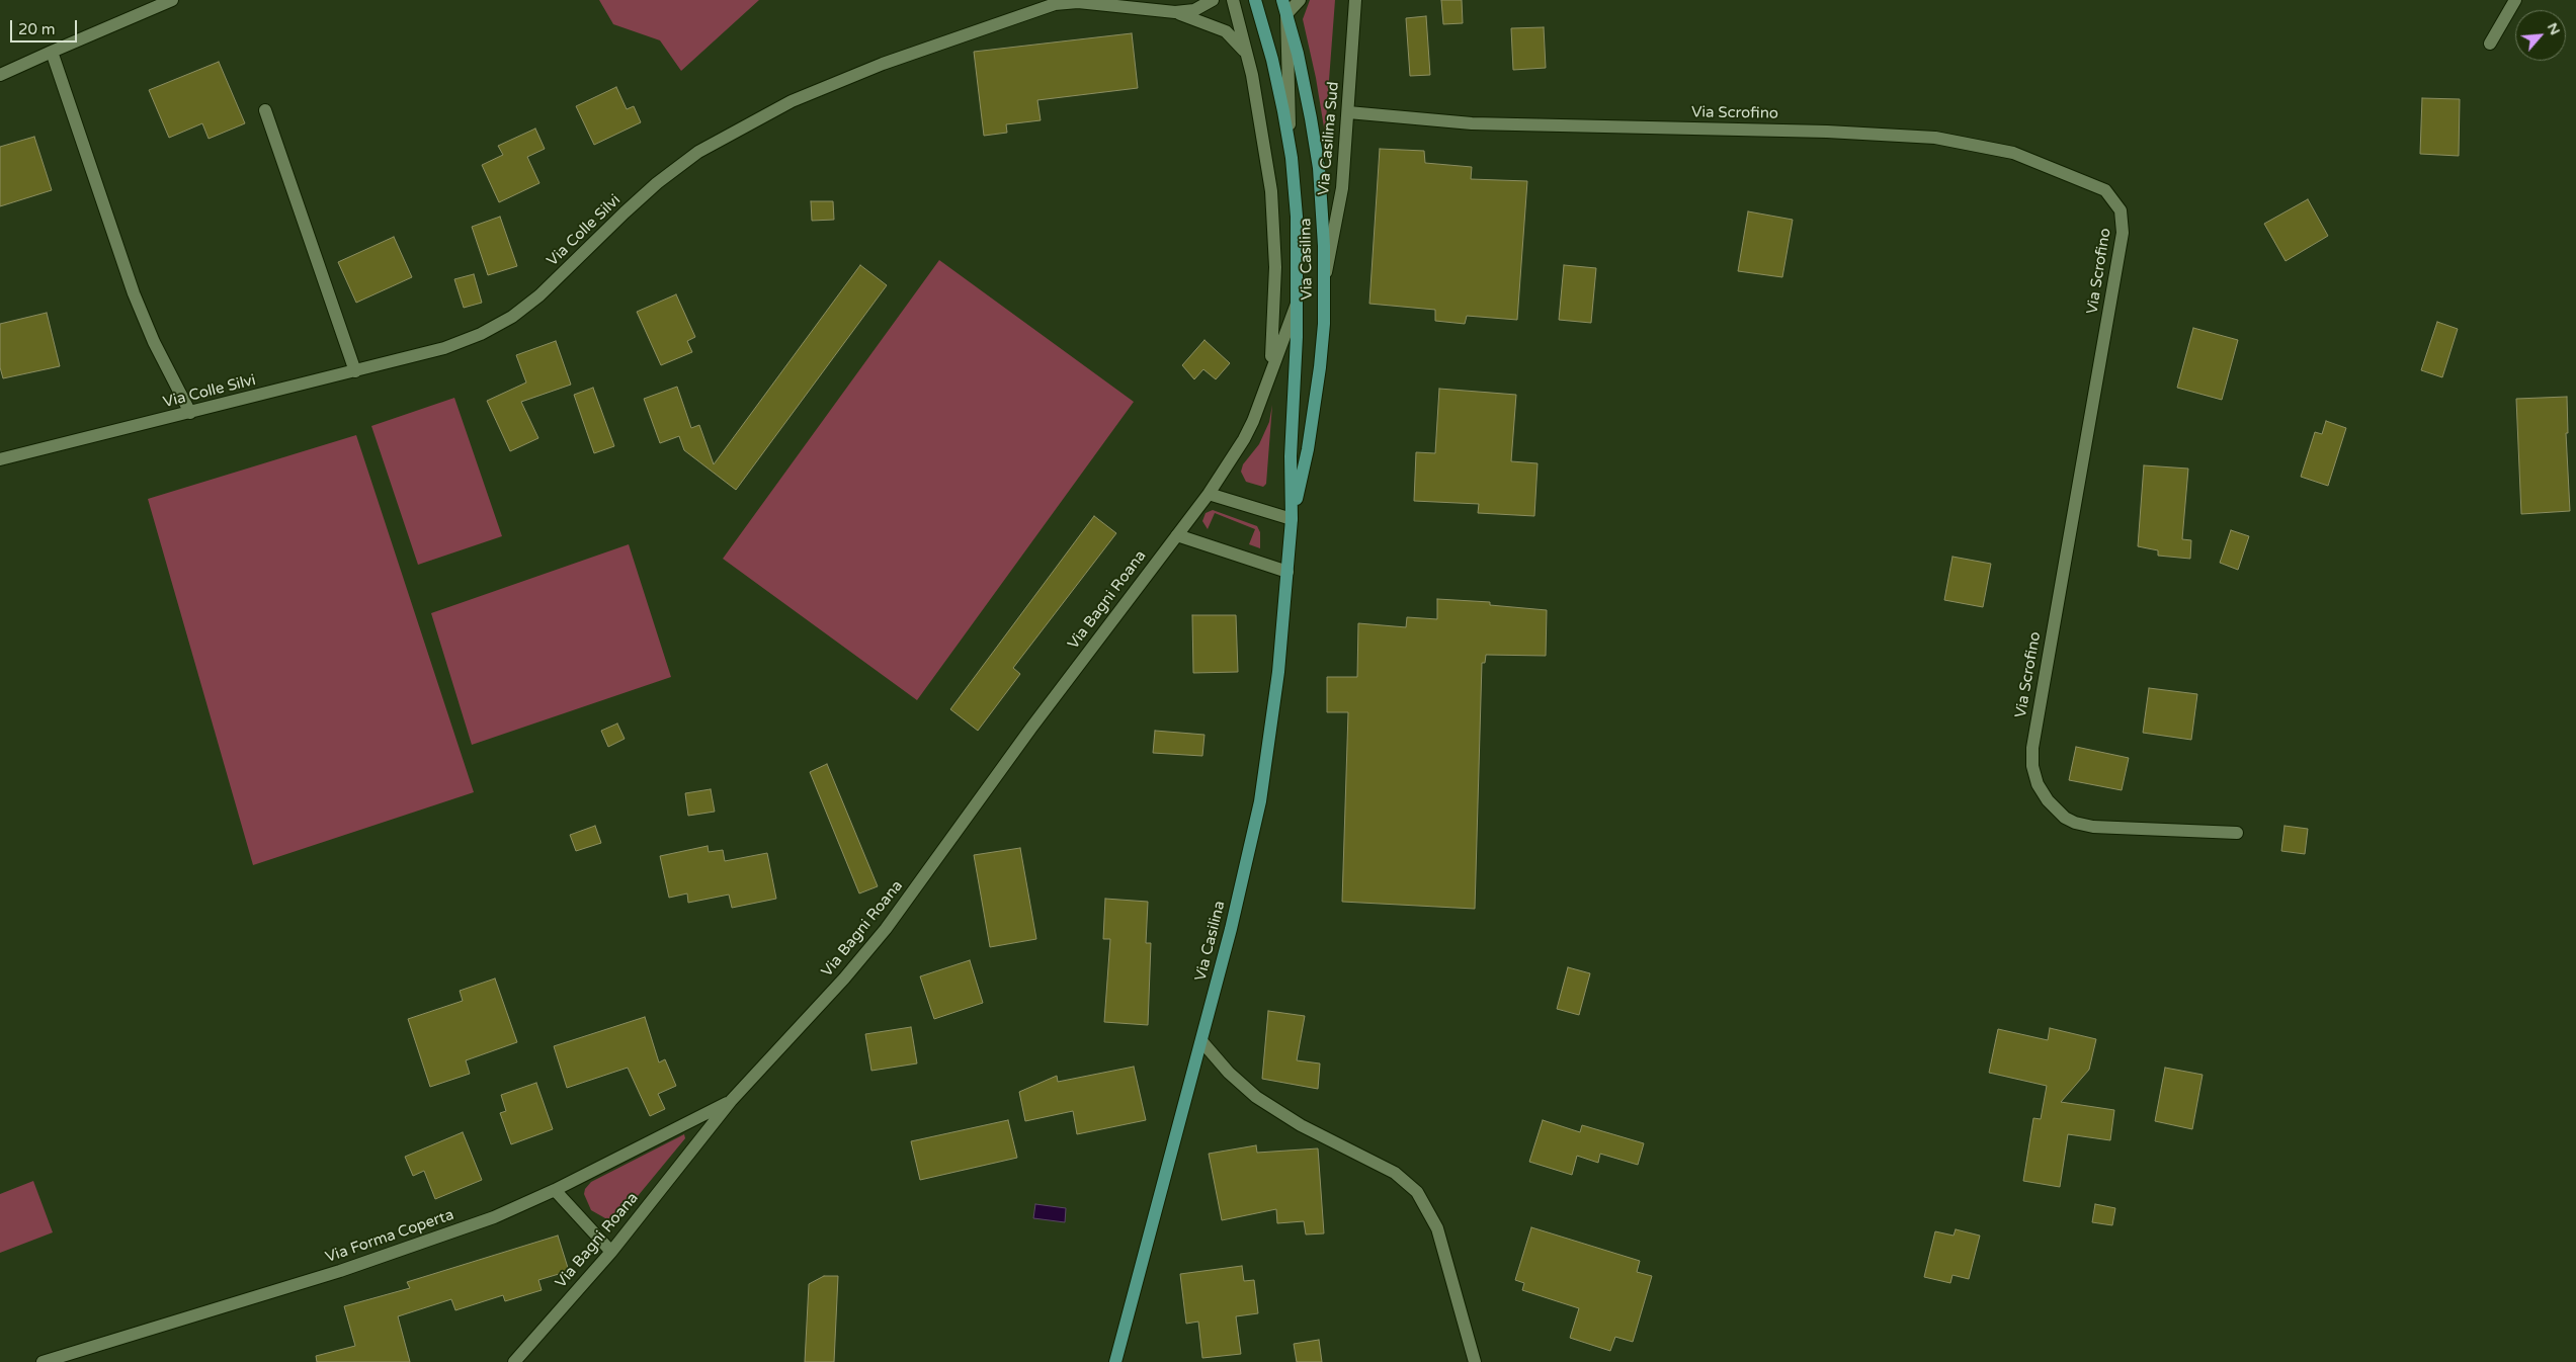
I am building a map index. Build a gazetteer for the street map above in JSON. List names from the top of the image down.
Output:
{
  "streets": {
    "main road": ["Via Casilina"],
    "street": [
      "Via Scrofino",
      "Via Casilina Sud",
      "Via Colle Silvi",
      "Via Bagni Roana",
      "Via Forma Coperta"
    ]
  },
  "crossings": [
    ["Via Scrofino", "Via Casilina Sud"],
    ["Via Casilina Sud", "Via Casilina"],
    ["Via Bagni Roana", "Via Forma Coperta"]
  ],
  "scale_bar": "20 m",
  "north": "top right"
}
